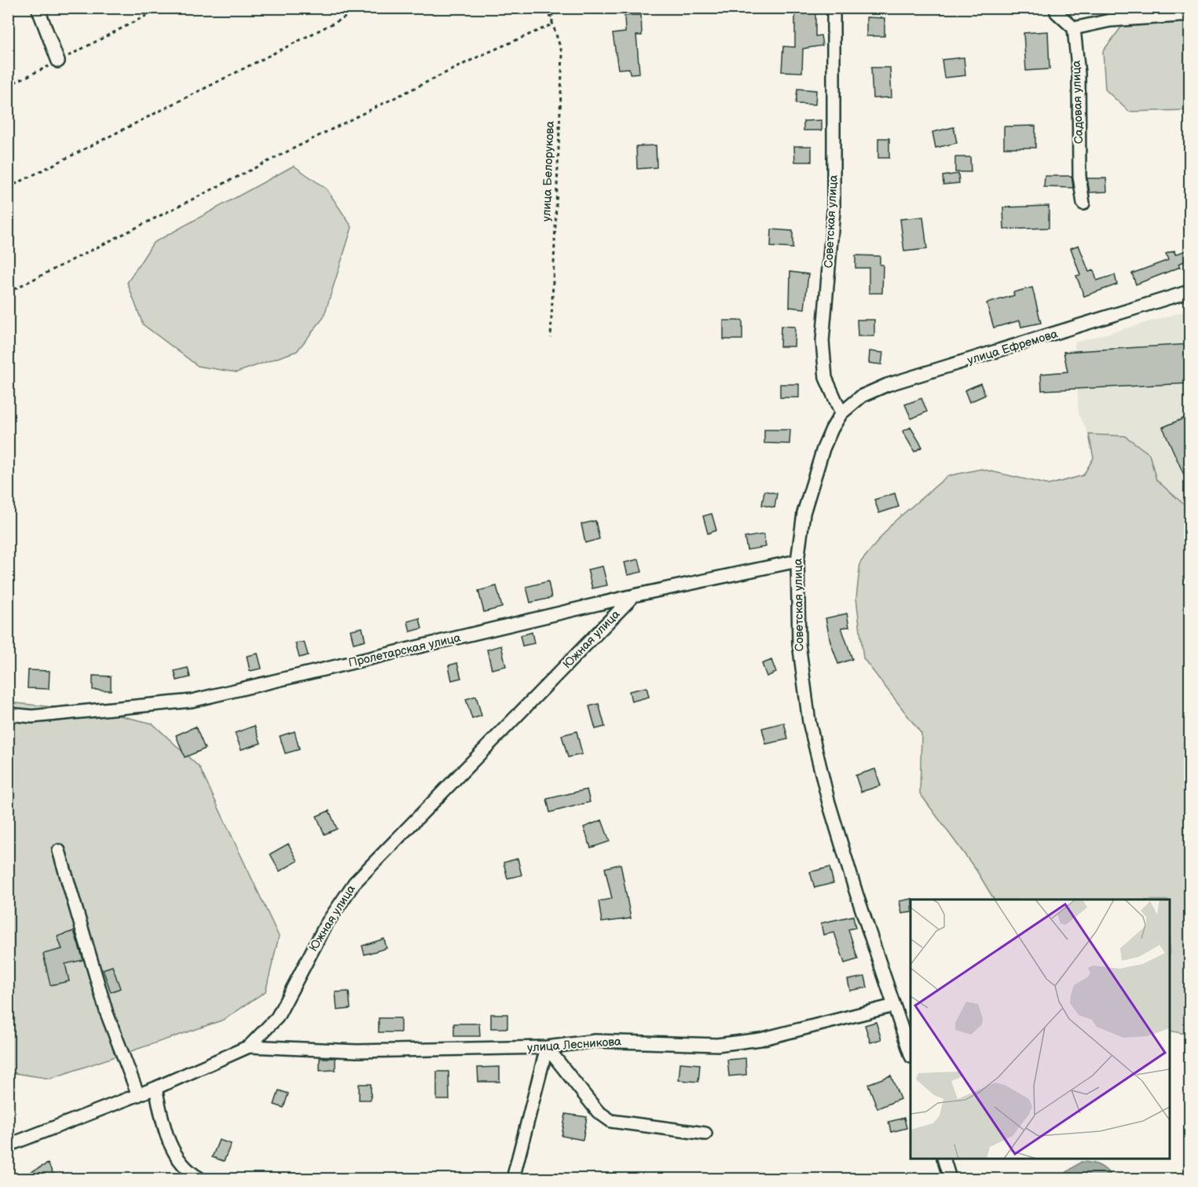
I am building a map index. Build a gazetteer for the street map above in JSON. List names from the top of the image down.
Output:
{
  "streets": {
    "street": [
      "Садовая улица",
      "Советская улица",
      "улица Ефремова",
      "Южная улица",
      "Пролетарская улица",
      "улица Лесникова"
    ],
    "path": ["улица Белорукова"]
  },
  "crossings": [
    ["Советская улица", "улица Ефремова"],
    ["Советская улица", "Пролетарская улица"],
    ["Советская улица", "улица Лесникова"],
    ["Южная улица", "Пролетарская улица"],
    ["Южная улица", "улица Лесникова"]
  ]
}
